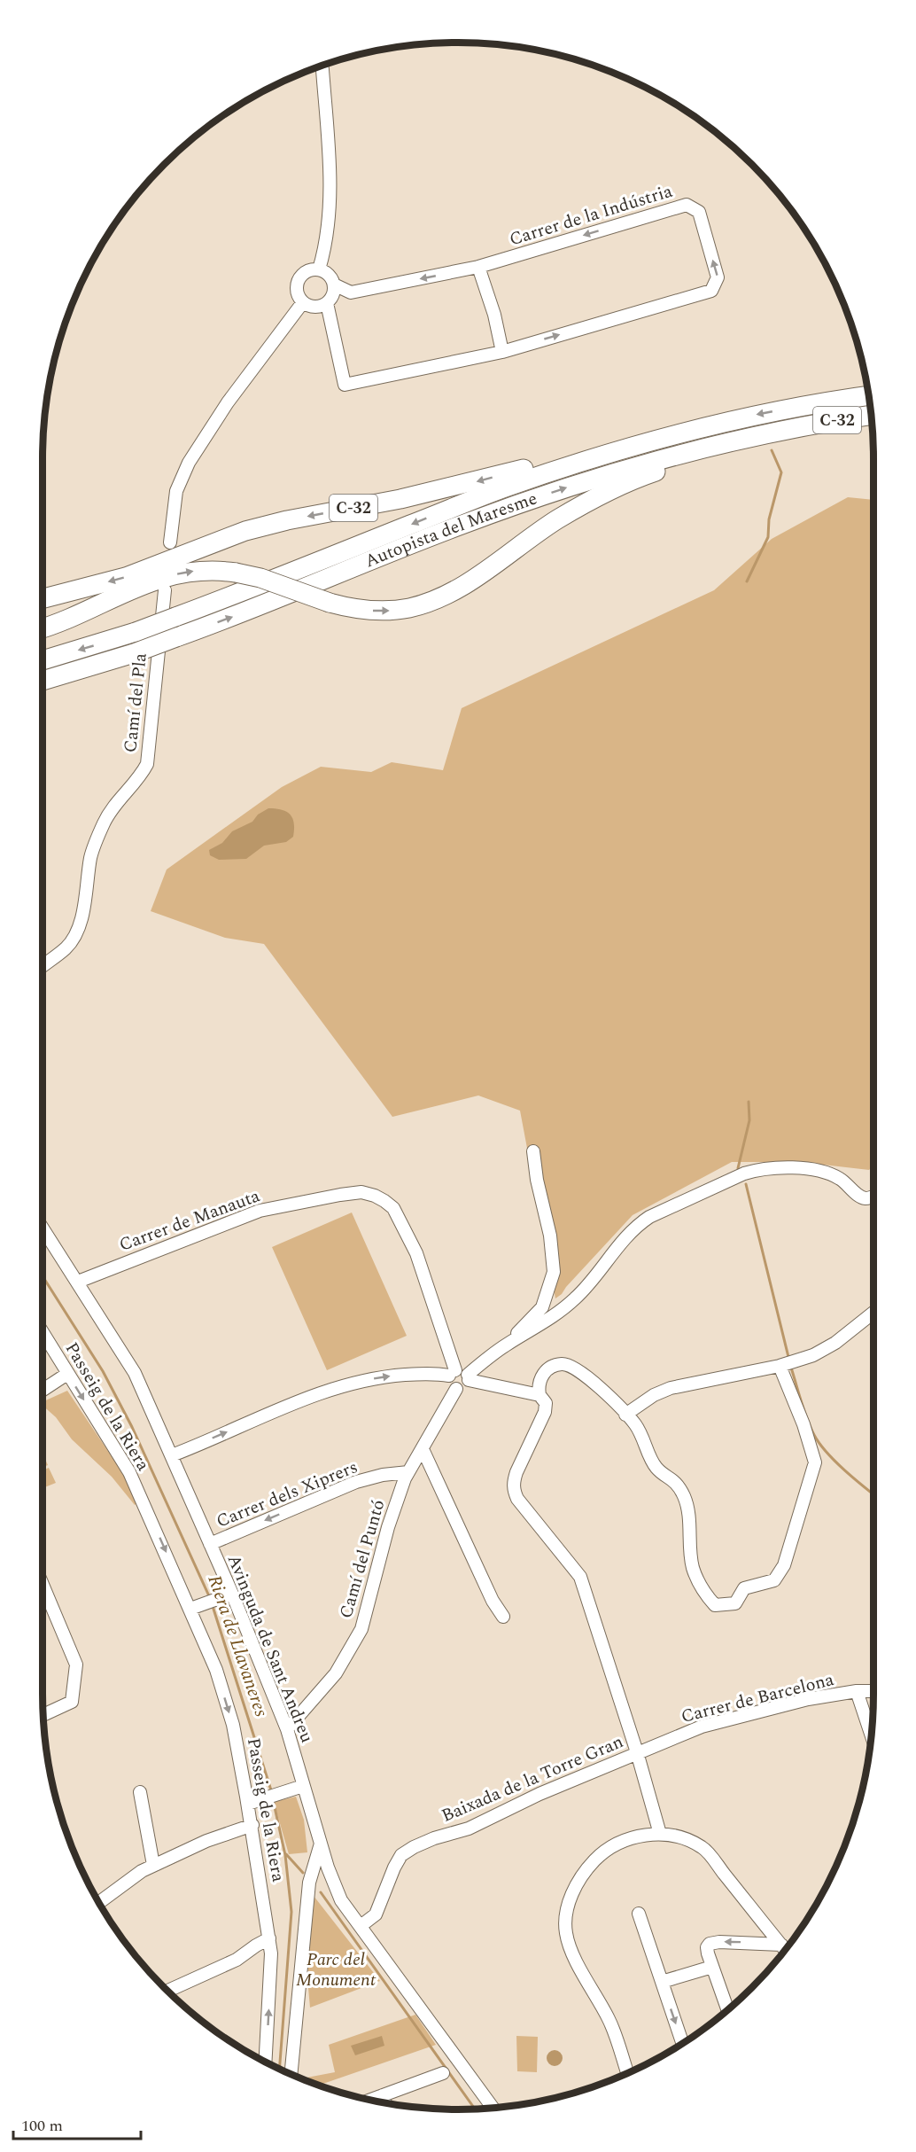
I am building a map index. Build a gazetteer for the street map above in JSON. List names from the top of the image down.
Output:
{
  "streets": {
    "highway": ["C-32", "Autopista del Maresme"],
    "street": [
      "Carrer de la Indústria",
      "Camí del Pla",
      "Carrer de Manauta",
      "Passeig de la Riera",
      "Carrer dels Xiprers",
      "Camí del Puntó",
      "Avinguda de Sant Andreu",
      "Carrer de Barcelona",
      "Baixada de la Torre Gran"
    ]
  },
  "crossings": [
    ["C-32", "Autopista del Maresme"],
    ["Carrer de Manauta", "Camí del Puntó"],
    ["Carrer de Manauta", "Avinguda de Sant Andreu"],
    ["Carrer dels Xiprers", "Camí del Puntó"],
    ["Carrer dels Xiprers", "Avinguda de Sant Andreu"],
    ["Camí del Puntó", "Avinguda de Sant Andreu"],
    ["Avinguda de Sant Andreu", "Baixada de la Torre Gran"],
    ["Carrer de Barcelona", "Baixada de la Torre Gran"]
  ],
  "water": ["Riera de Llavaneres"],
  "parks": ["Parc del Monument"],
  "scale_bar": "100 m"
}
